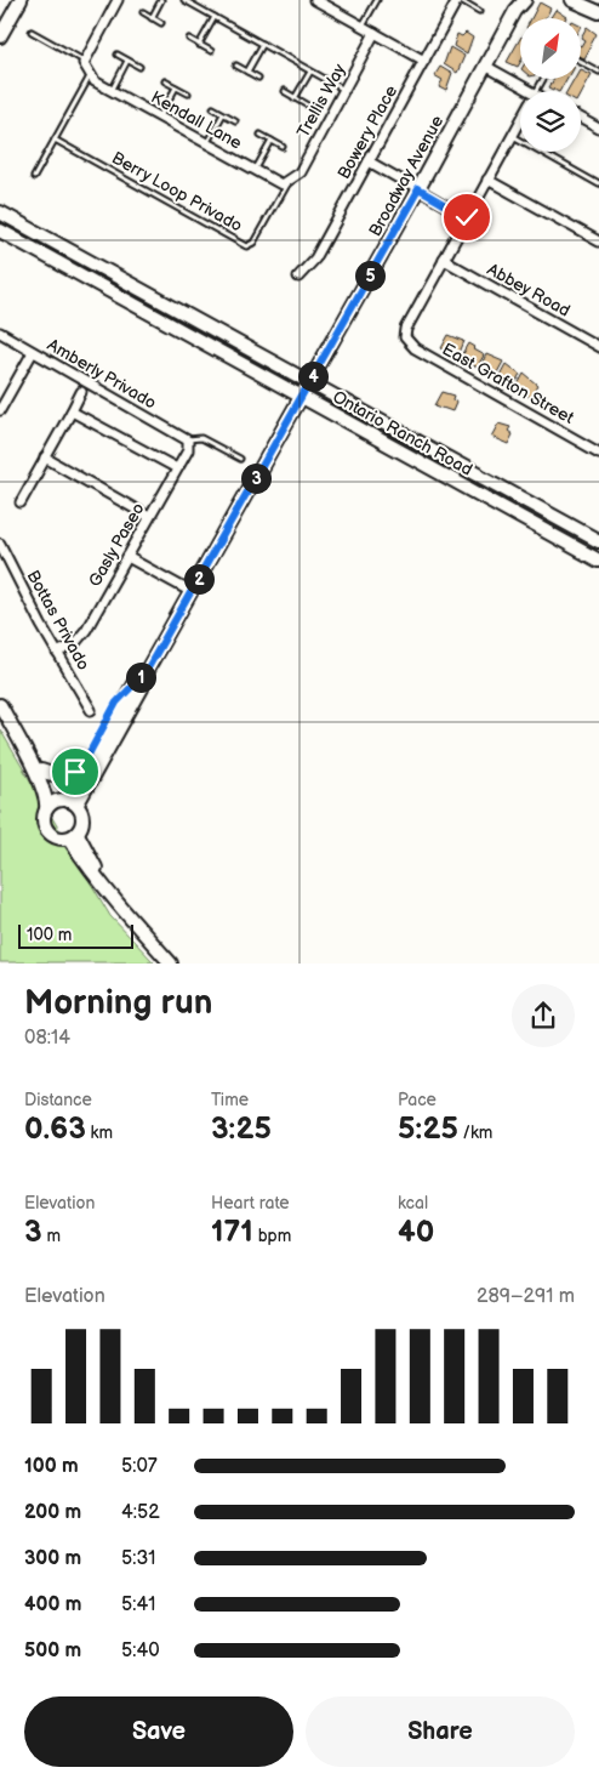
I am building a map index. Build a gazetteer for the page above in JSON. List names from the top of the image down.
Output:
{
  "streets": {
    "street": [
      "Trellis Way",
      "Kendall Lane",
      "Bowery Place",
      "Broadway Avenue",
      "Abbey Road",
      "Amberly Privado",
      "East Grafton Street",
      "Ontario Ranch Road",
      "Gasly Paseo",
      "Bottas Privado"
    ],
    "lane": ["Berry Loop Privado"]
  },
  "crossings": [
    ["Trellis Way", "Kendall Lane"],
    ["Trellis Way", "Berry Loop Privado"],
    ["Kendall Lane", "Berry Loop Privado"],
    ["Broadway Avenue", "Ontario Ranch Road"],
    ["Abbey Road", "East Grafton Street"],
    ["Amberly Privado", "Gasly Paseo"],
    ["Gasly Paseo", "Bottas Privado"]
  ],
  "scale_bar": "100 m",
  "north": "top right",
  "page": {
    "pins": [
      "5",
      "4",
      "3",
      "2",
      "1"
    ],
    "scale": "100 m",
    "heading": ["Morning run", "08:14"],
    "stats": [
      ["Distance", "0.63 km"],
      ["Time", "3:25"],
      ["Pace", "5:25 /km"],
      ["Elevation", "3 m"],
      ["Heart rate", "171 bpm"],
      ["kcal", "40"]
    ],
    "chart": ["Elevation", "289–291 m"],
    "list": [
      {
        "name": "100 m",
        "note": "5:07"
      },
      {
        "name": "200 m",
        "note": "4:52"
      },
      {
        "name": "300 m",
        "note": "5:31"
      },
      {
        "name": "400 m",
        "note": "5:41"
      },
      {
        "name": "500 m",
        "note": "5:40"
      }
    ],
    "buttons": ["Save", "Share"]
  }
}
